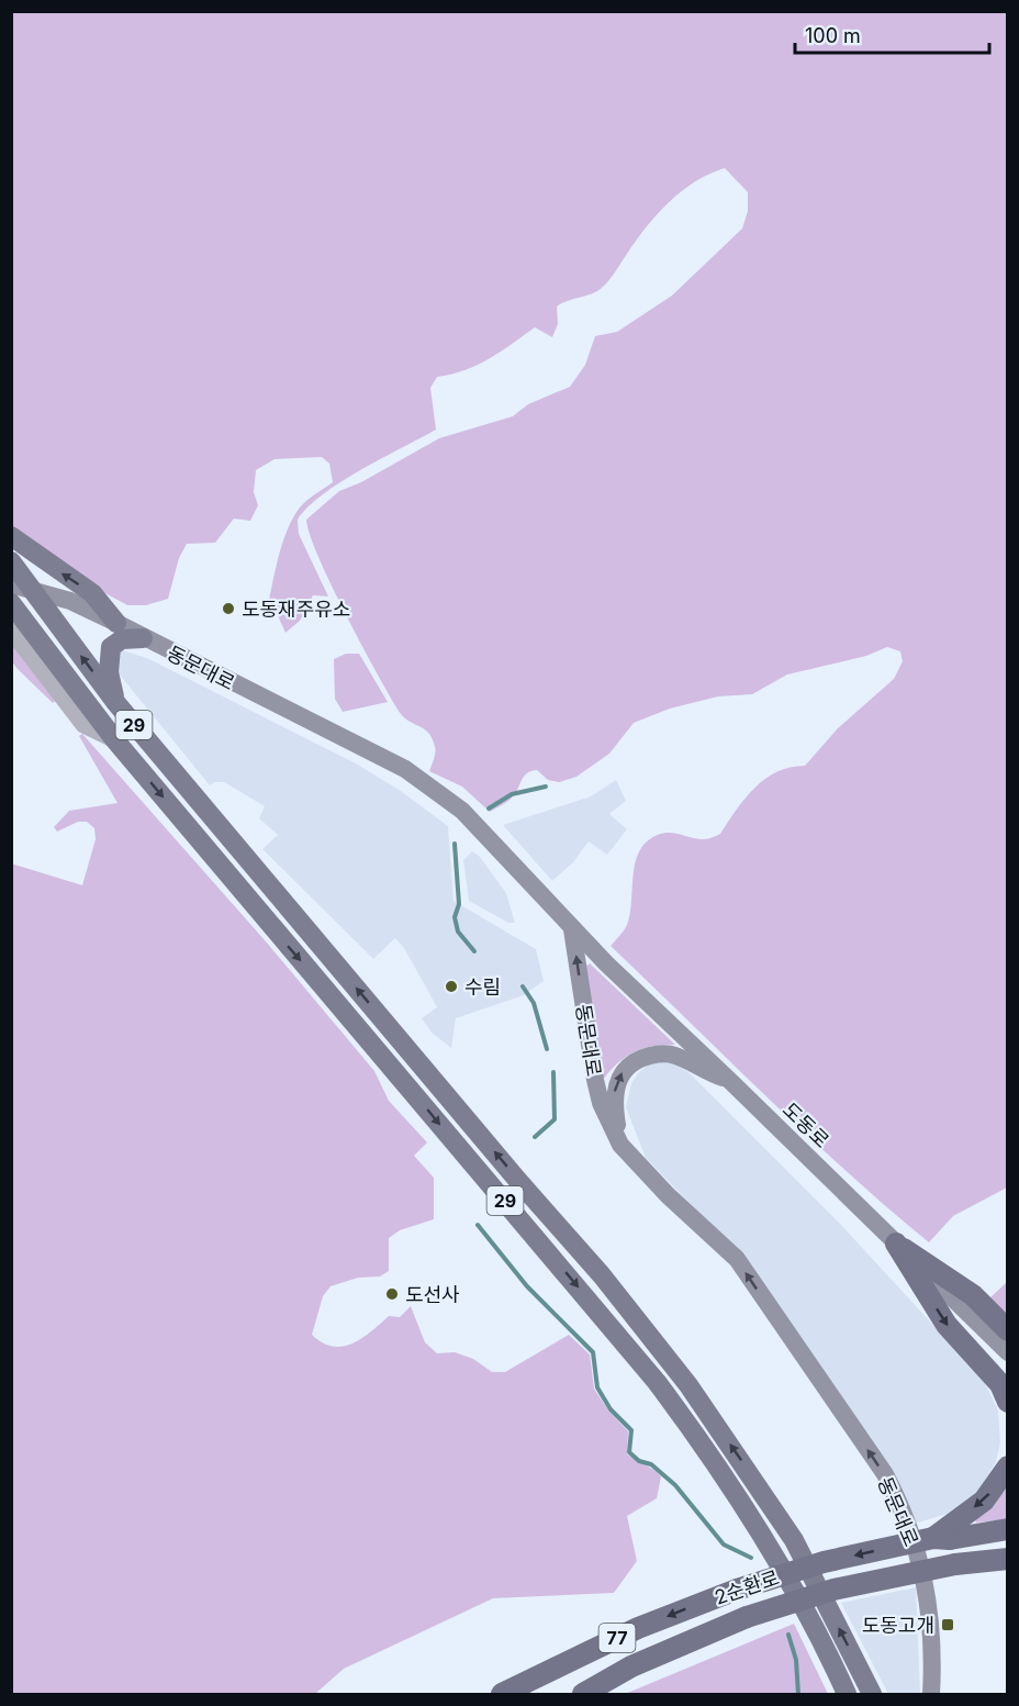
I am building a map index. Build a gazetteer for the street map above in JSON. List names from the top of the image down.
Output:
{
  "streets": {
    "highway": ["2순환로", "77"],
    "main road": ["동문대로", "29", "도동로"]
  },
  "crossings": [
    ["동문대로", "29"],
    ["동문대로", "도동로"]
  ],
  "places": {
    "other": ["도동재주유소", "수림", "도선사"],
    "transit": ["도동고개"]
  },
  "scale_bar": "100 m"
}
